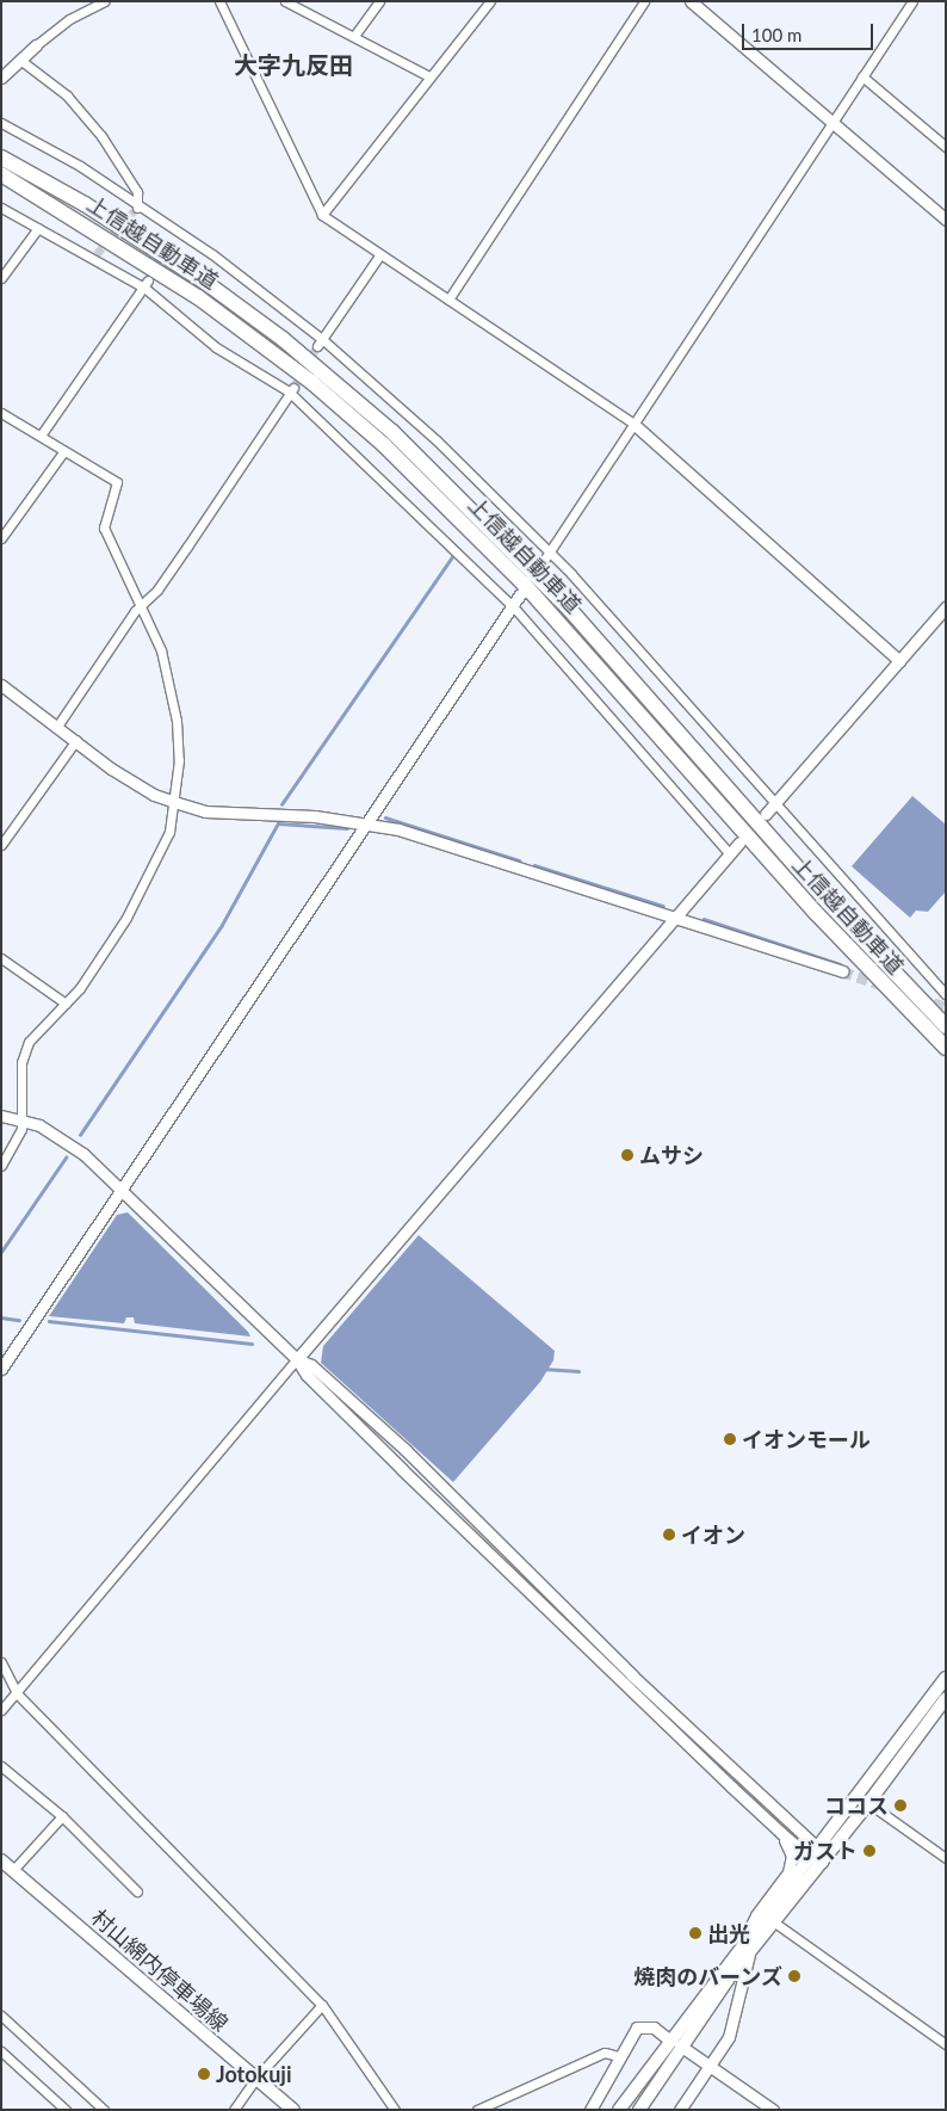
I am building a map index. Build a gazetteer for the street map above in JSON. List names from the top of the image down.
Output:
{
  "streets": {
    "highway": ["上信越自動車道"],
    "main road": ["村山綿内停車場線"]
  },
  "districts": ["大字九反田"],
  "places": [
    "ムサシ",
    "イオンモール",
    "イオン",
    "ココス",
    "ガスト",
    "出光",
    "焼肉のバーンズ",
    "Jotokuji"
  ],
  "scale_bar": "100 m"
}
